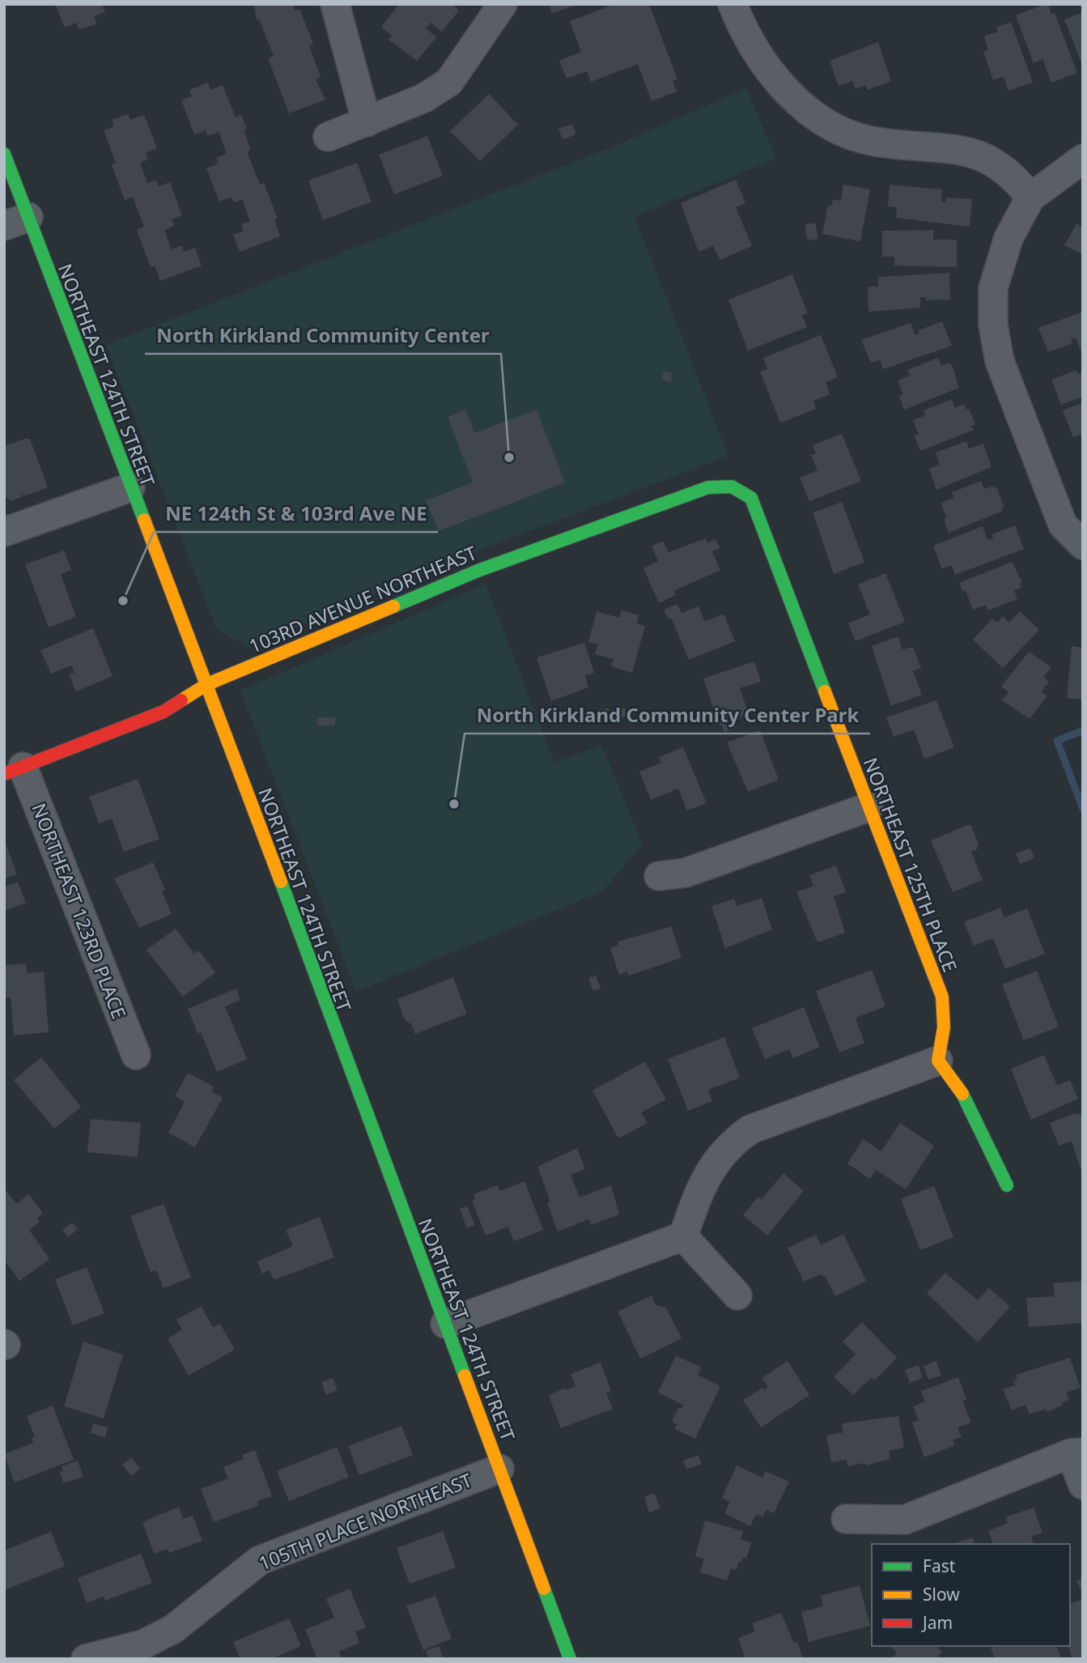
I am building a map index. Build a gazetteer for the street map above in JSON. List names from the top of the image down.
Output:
{
  "streets": {
    "main road": ["NORTHEAST 124TH STREET", "103RD AVENUE NORTHEAST", "NORTHEAST 125TH PLACE"],
    "street": ["NORTHEAST 123RD PLACE", "105TH PLACE NORTHEAST"]
  },
  "crossings": [
    ["NORTHEAST 124TH STREET", "103RD AVENUE NORTHEAST"],
    ["NORTHEAST 124TH STREET", "105TH PLACE NORTHEAST"],
    ["103RD AVENUE NORTHEAST", "NORTHEAST 125TH PLACE"],
    ["103RD AVENUE NORTHEAST", "NORTHEAST 123RD PLACE"]
  ],
  "places": ["North Kirkland Community Center", "NE 124th St & 103rd Ave NE", "North Kirkland Community Center Park"],
  "legend": ["Fast", "Slow", "Jam"]
}
